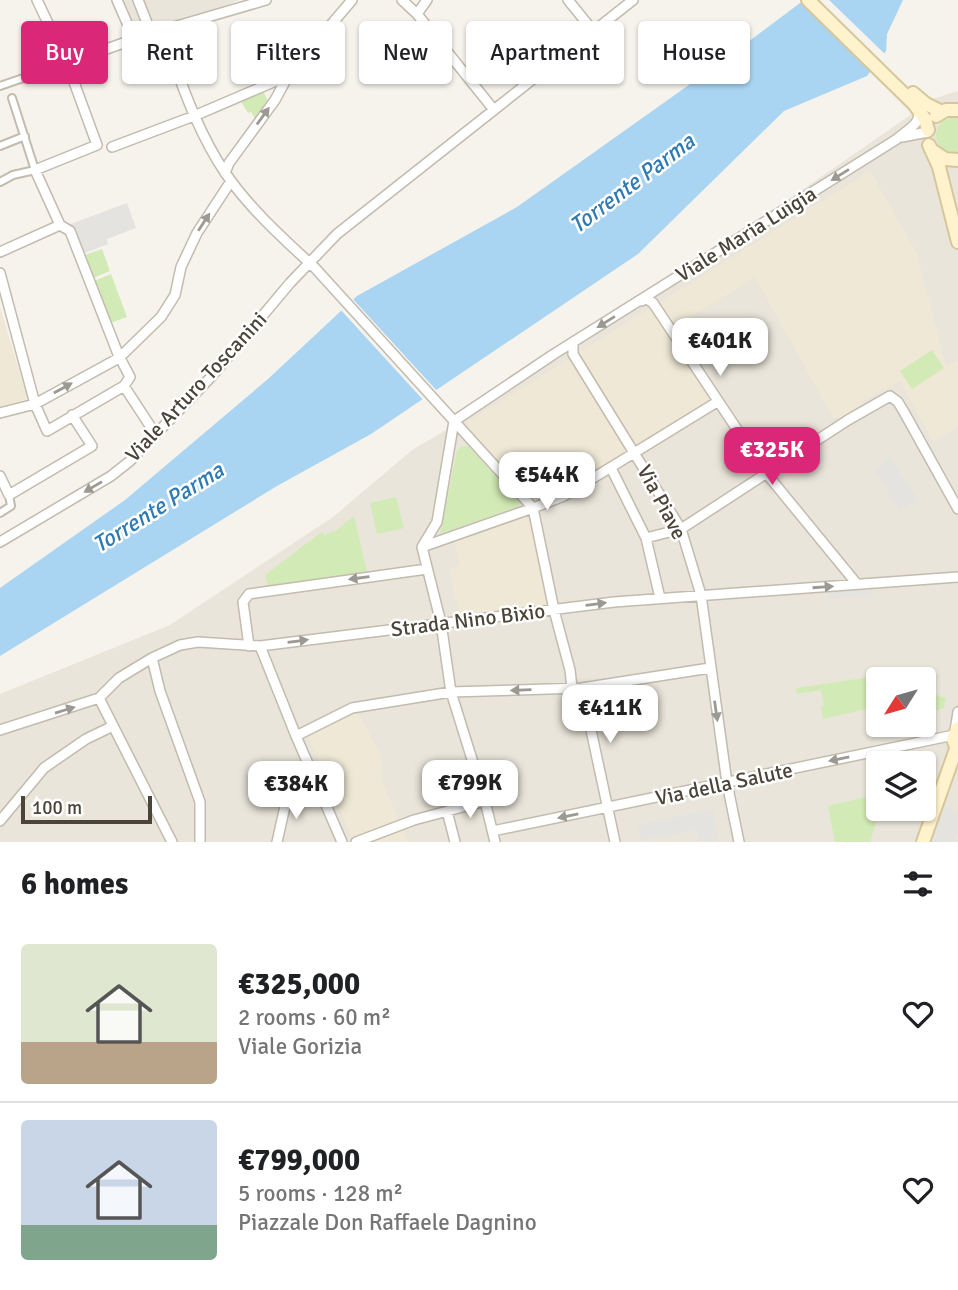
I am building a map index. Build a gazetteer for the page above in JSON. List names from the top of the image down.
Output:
{
  "streets": {
    "street": [
      "Viale Maria Luigia",
      "Viale Arturo Toscanini",
      "Via Piave",
      "Strada Nino Bixio",
      "Via della Salute"
    ]
  },
  "crossings": [
    ["Viale Maria Luigia", "Via Piave"],
    ["Via Piave", "Strada Nino Bixio"],
    ["Via Piave", "Via della Salute"]
  ],
  "one_way": ["Viale Maria Luigia", "Via della Salute"],
  "water": ["Torrente Parma"],
  "scale_bar": "100 m",
  "north": "bottom left",
  "page": {
    "chip": [
      "Buy",
      "Rent",
      "Filters",
      "New",
      "Apartment",
      "House"
    ],
    "price": [
      "€401K",
      "€325K",
      "€544K",
      "€411K",
      "€799K",
      "€384K"
    ],
    "scale": "100 m",
    "heading": "6 homes",
    "list": [
      {
        "name": "€325,000",
        "note": "2 rooms · 60 m² · Viale Gorizia"
      },
      {
        "name": "€799,000",
        "note": "5 rooms · 128 m² · Piazzale Don Raffaele Dagnino"
      }
    ]
  }
}
